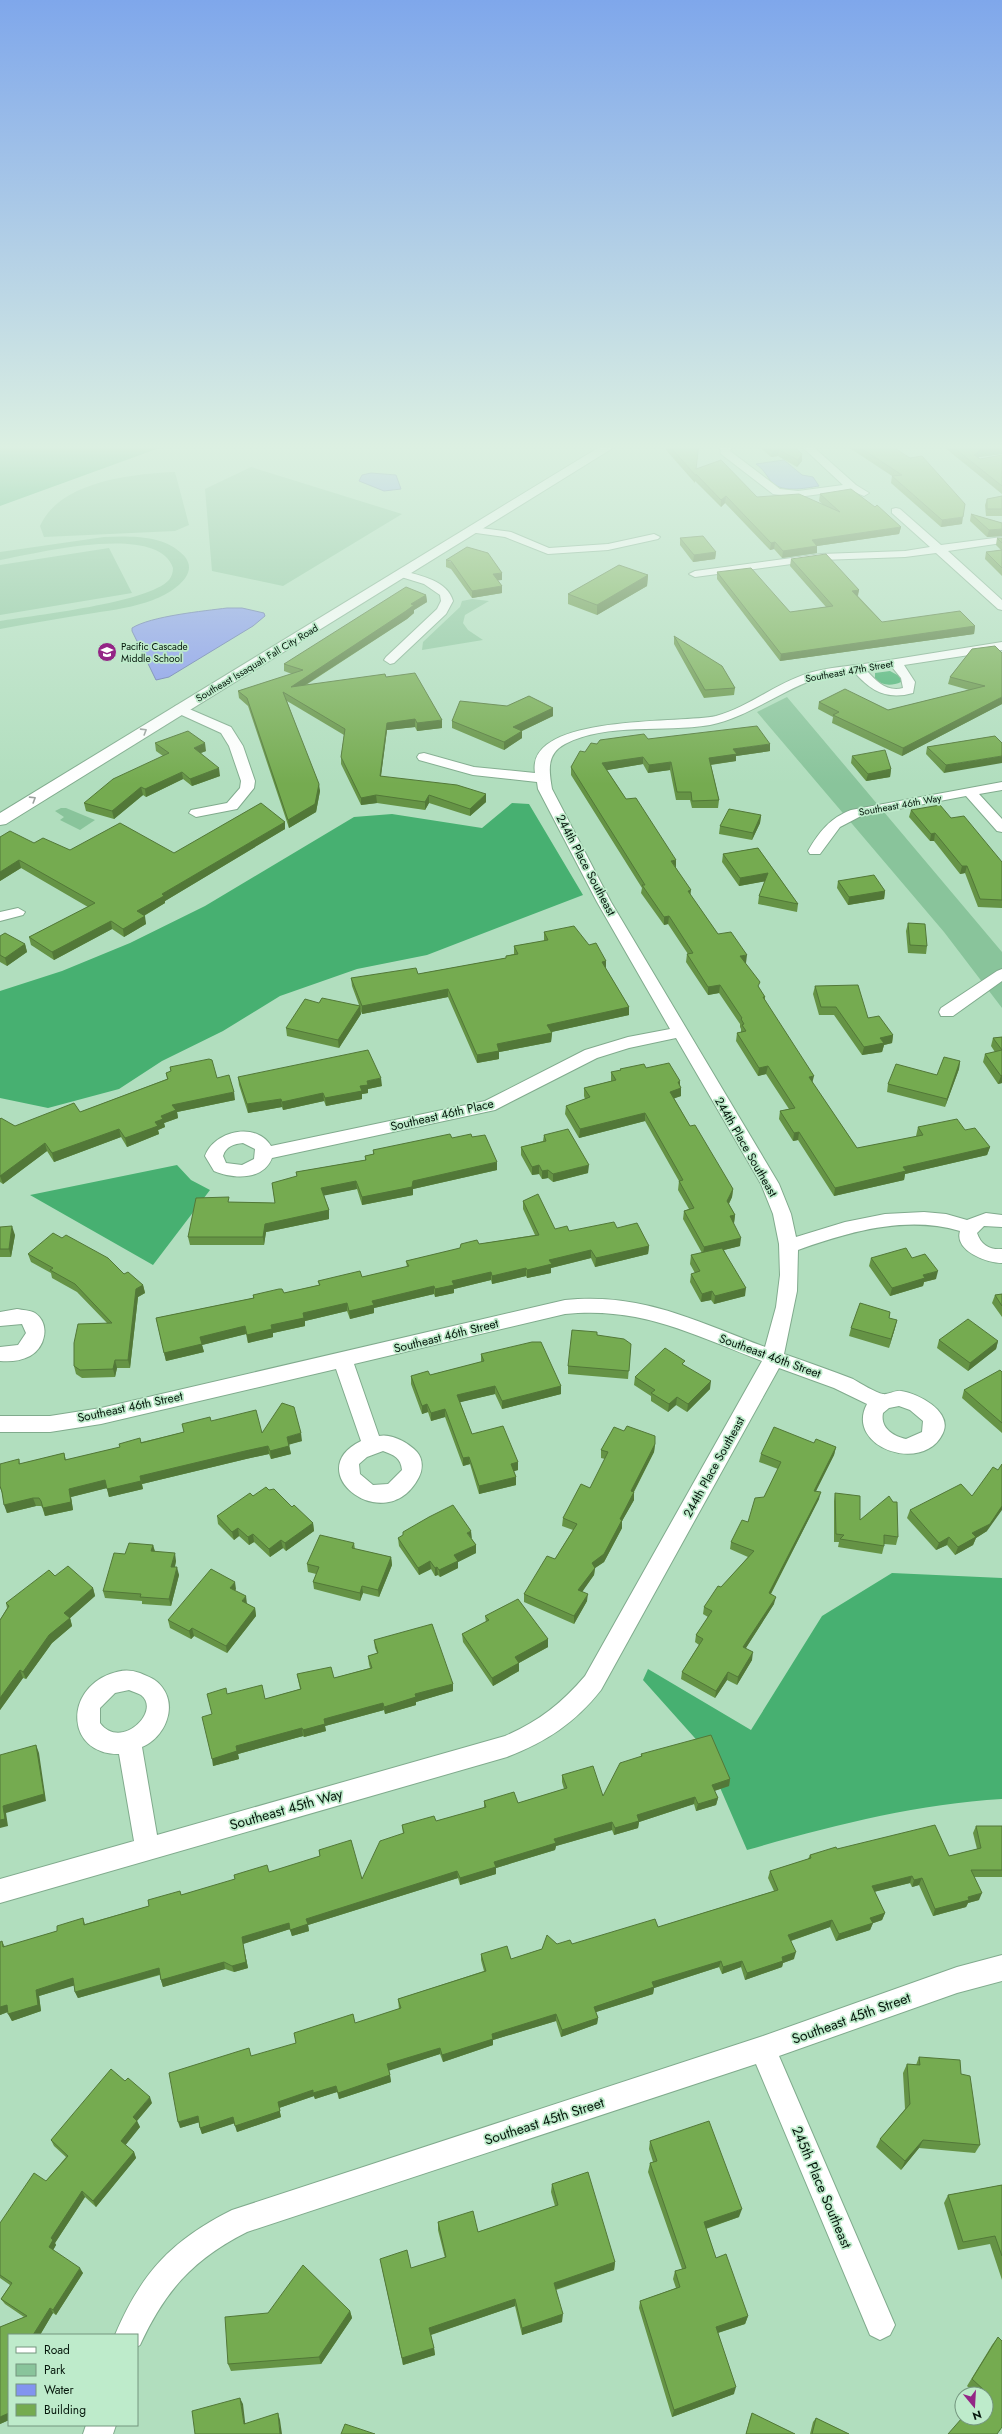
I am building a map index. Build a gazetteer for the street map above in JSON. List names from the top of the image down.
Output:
{
  "streets": {
    "street": [
      "Southeast Issaquah Fall City Road",
      "Southeast 47th Street",
      "Southeast 46th Way",
      "244th Place Southeast",
      "Southeast 46th Place",
      "Southeast 46th Street",
      "Southeast 45th Way",
      "Southeast 45th Street",
      "245th Place Southeast"
    ]
  },
  "crossings": [
    ["Southeast 47th Street", "244th Place Southeast"],
    ["244th Place Southeast", "Southeast 46th Place"],
    ["244th Place Southeast", "Southeast 46th Street"],
    ["244th Place Southeast", "Southeast 45th Way"],
    ["Southeast 45th Street", "245th Place Southeast"]
  ],
  "places": {
    "school or university": ["Pacific Cascade Middle School"]
  },
  "legend": [
    "Road",
    "Park",
    "Water",
    "Building"
  ],
  "north": "bottom"
}
